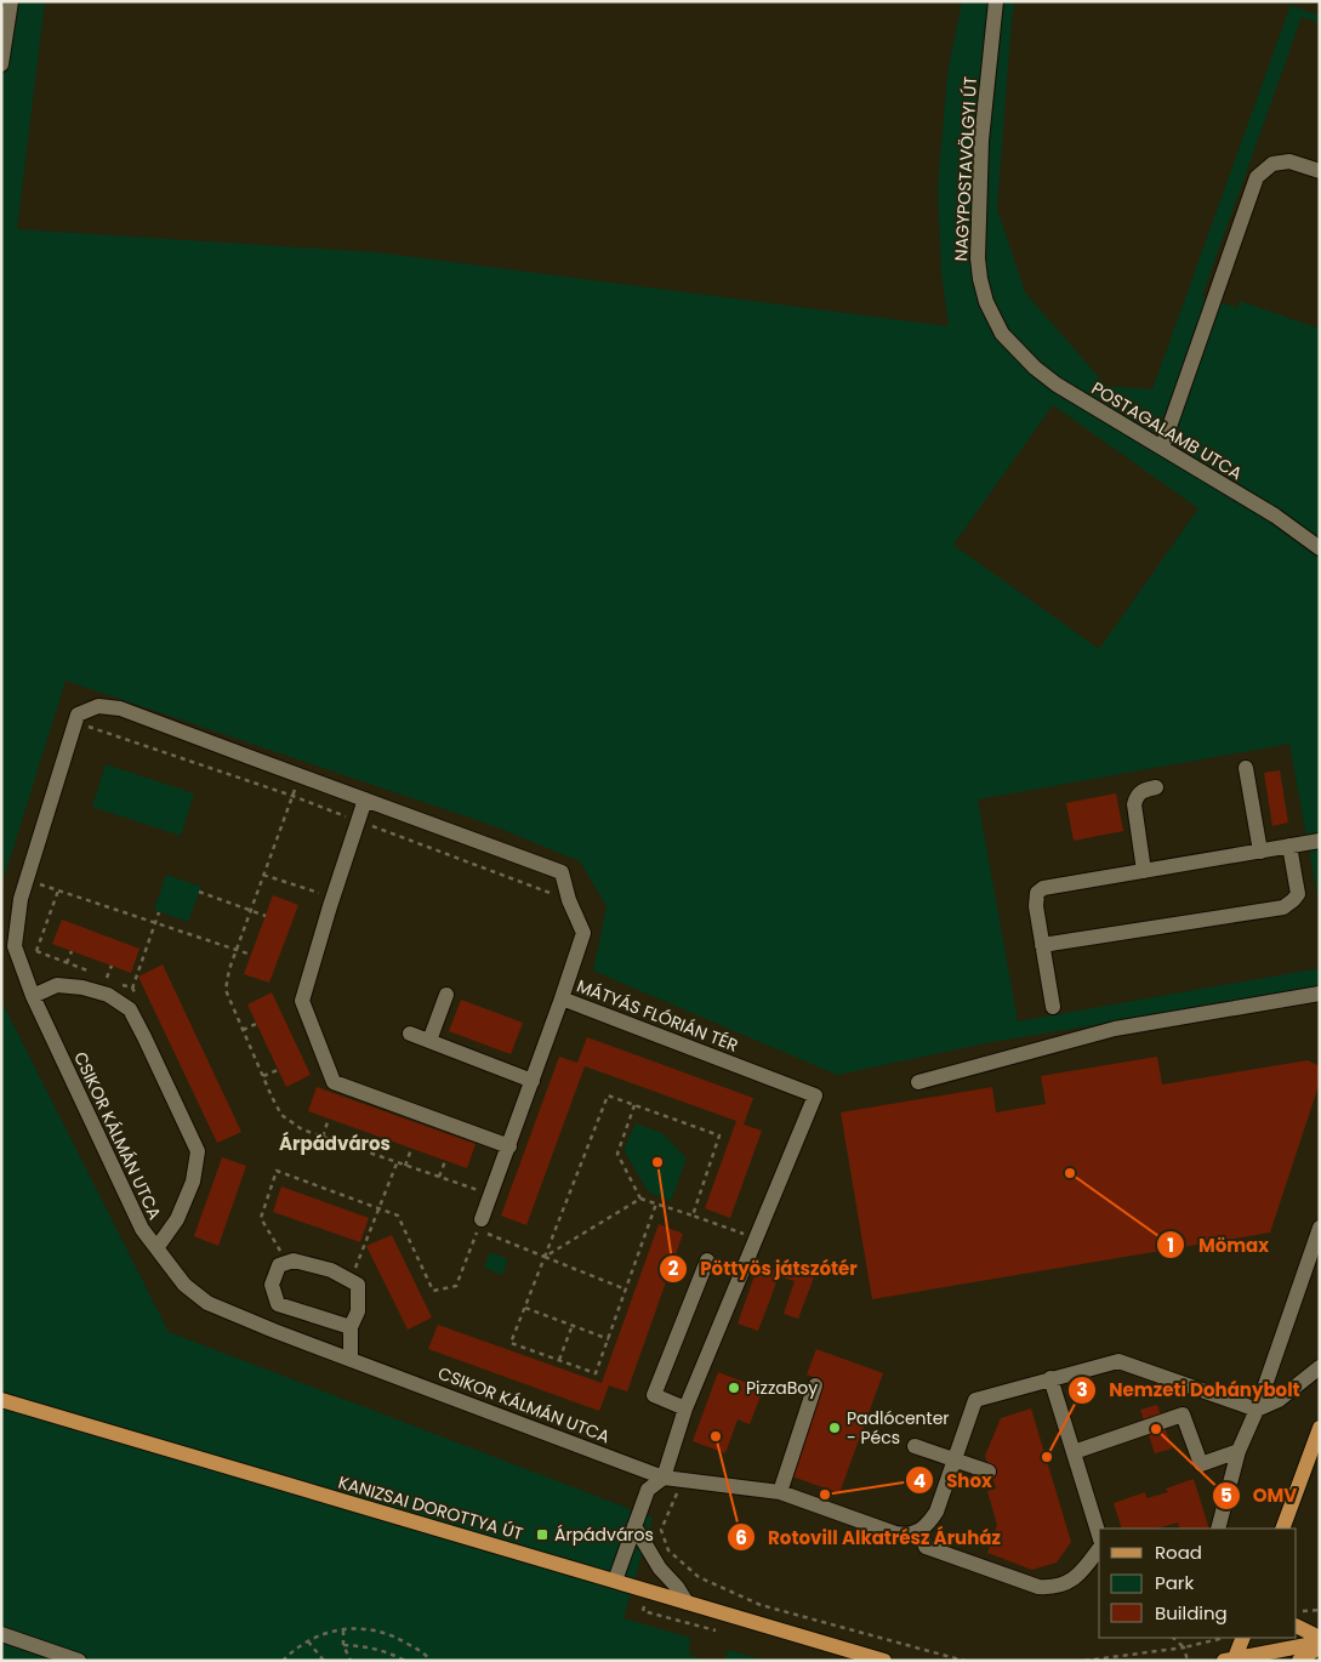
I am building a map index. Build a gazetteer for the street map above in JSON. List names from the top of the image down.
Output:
{
  "streets": {
    "main road": ["KANIZSAI DOROTTYA ÚT"],
    "street": [
      "NAGYPOSTAVÖLGYI ÚT",
      "POSTAGALAMB UTCA",
      "MÁTYÁS FLÓRIÁN TÉR",
      "CSIKOR KÁLMÁN UTCA"
    ]
  },
  "crossings": [
    ["NAGYPOSTAVÖLGYI ÚT", "POSTAGALAMB UTCA"]
  ],
  "districts": ["Árpádváros"],
  "places": {
    "other": [
      "Pöttyös játszótér",
      "Mömax",
      "PizzaBoy",
      "Padlócenter - Pécs",
      "OMV",
      "Rotovill Alkatrész Áruház",
      "Nemzeti Dohánybolt",
      "Shox"
    ],
    "transit": ["Árpádváros"]
  },
  "legend": ["Road", "Park", "Building"]
}
